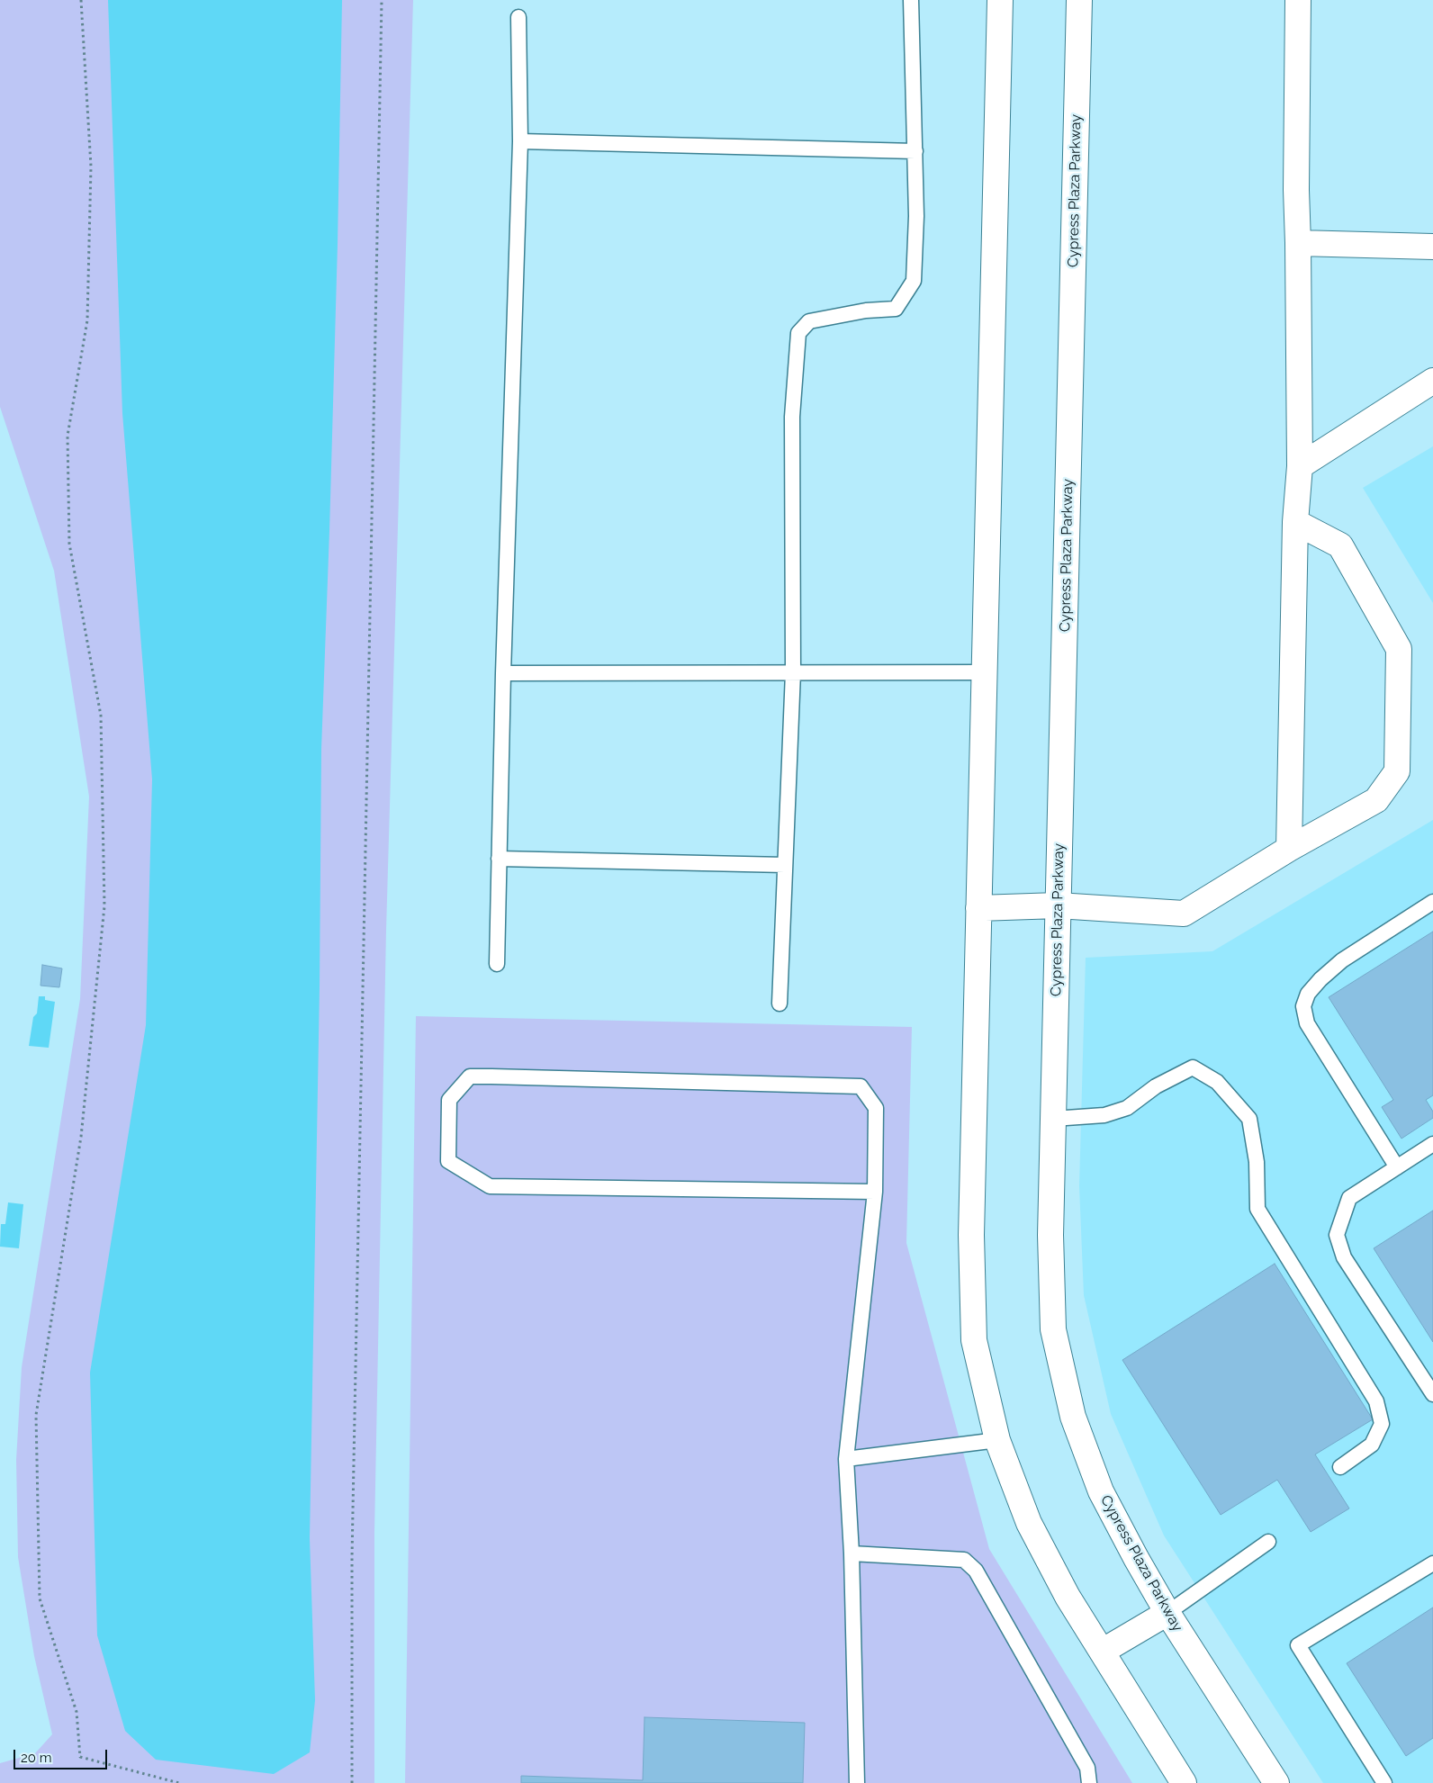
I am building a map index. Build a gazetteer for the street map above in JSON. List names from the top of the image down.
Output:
{
  "streets": {
    "street": ["Cypress Plaza Parkway"]
  },
  "scale_bar": "20 m"
}
